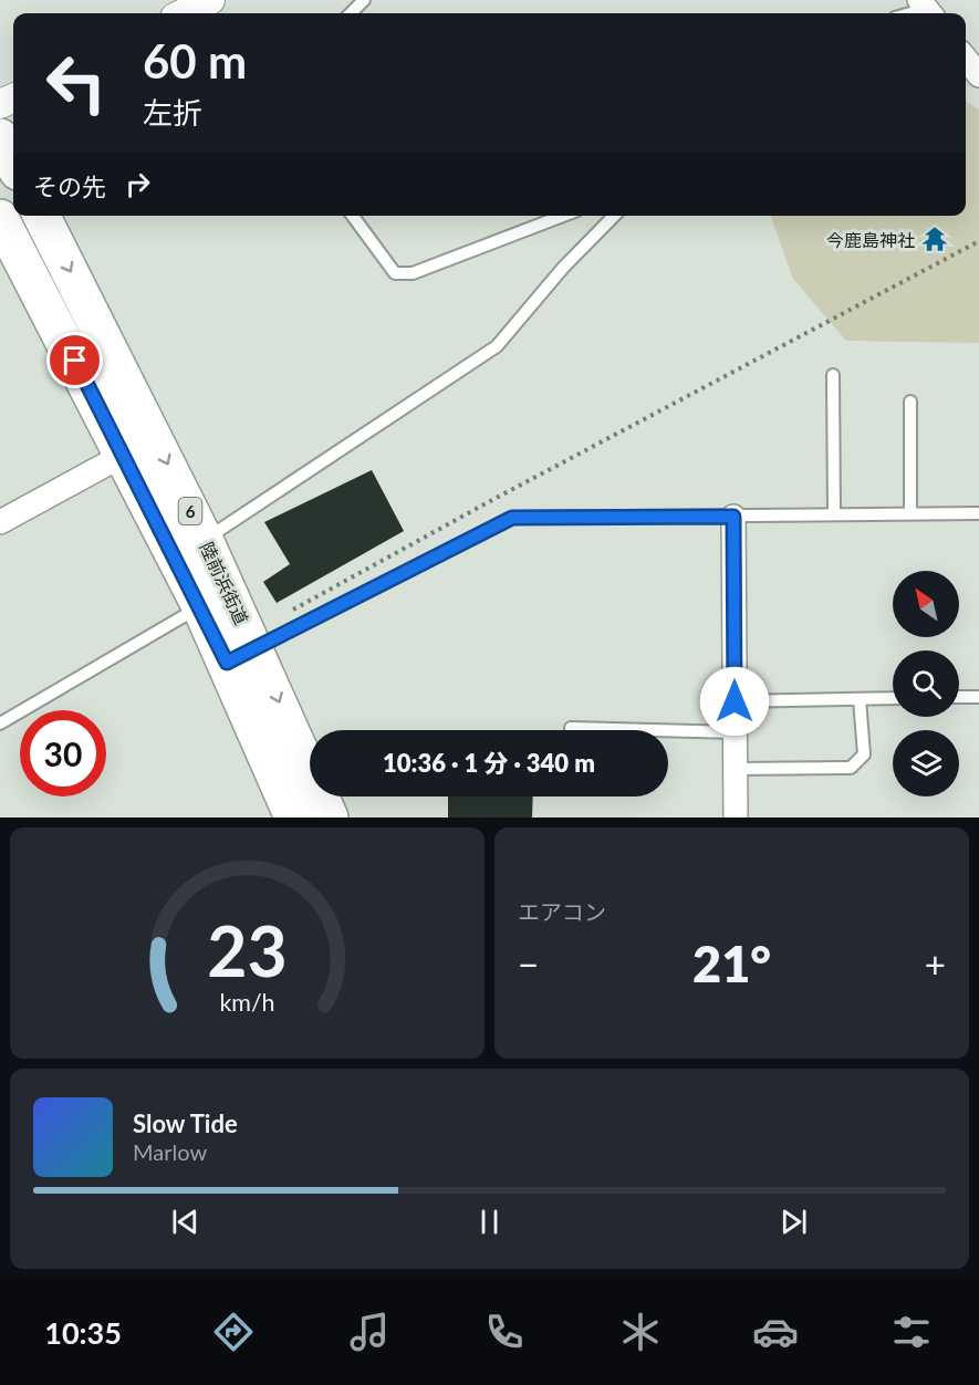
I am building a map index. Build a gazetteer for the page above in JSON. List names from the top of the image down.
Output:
{
  "streets": {
    "highway": ["6", "陸前浜街道"]
  },
  "places": {
    "temple": ["今鹿島神社"]
  },
  "north": "top left",
  "page": {
    "turn": ["60 m", "左折"],
    "then": "その先",
    "limit": "30",
    "trip": "10:36 · 1 分 · 340 m",
    "tile": "エアコン",
    "heat": ["−", "21°", "+"],
    "song": ["Slow Tide", "Marlow"],
    "tabs": "10:35",
    "gauge": ["23", "km/h"]
  }
}
